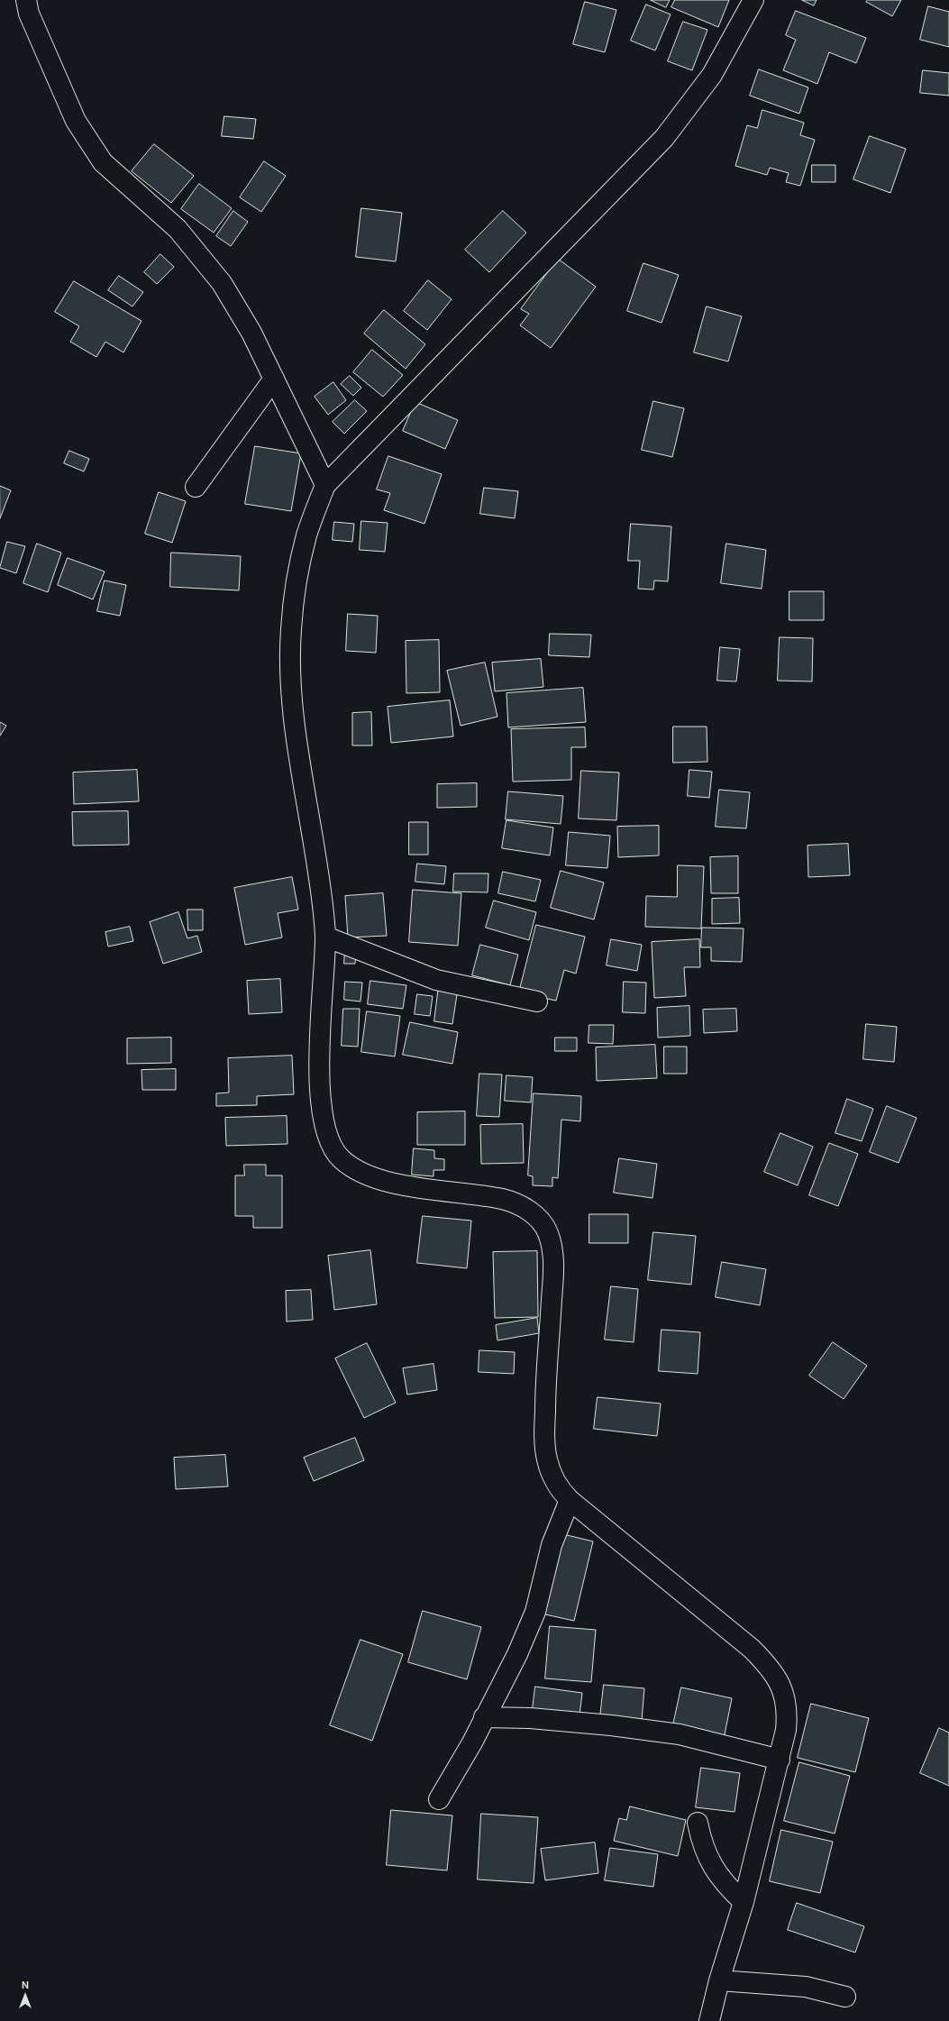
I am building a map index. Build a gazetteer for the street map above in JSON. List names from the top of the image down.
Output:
{
  "north": "top"
}
